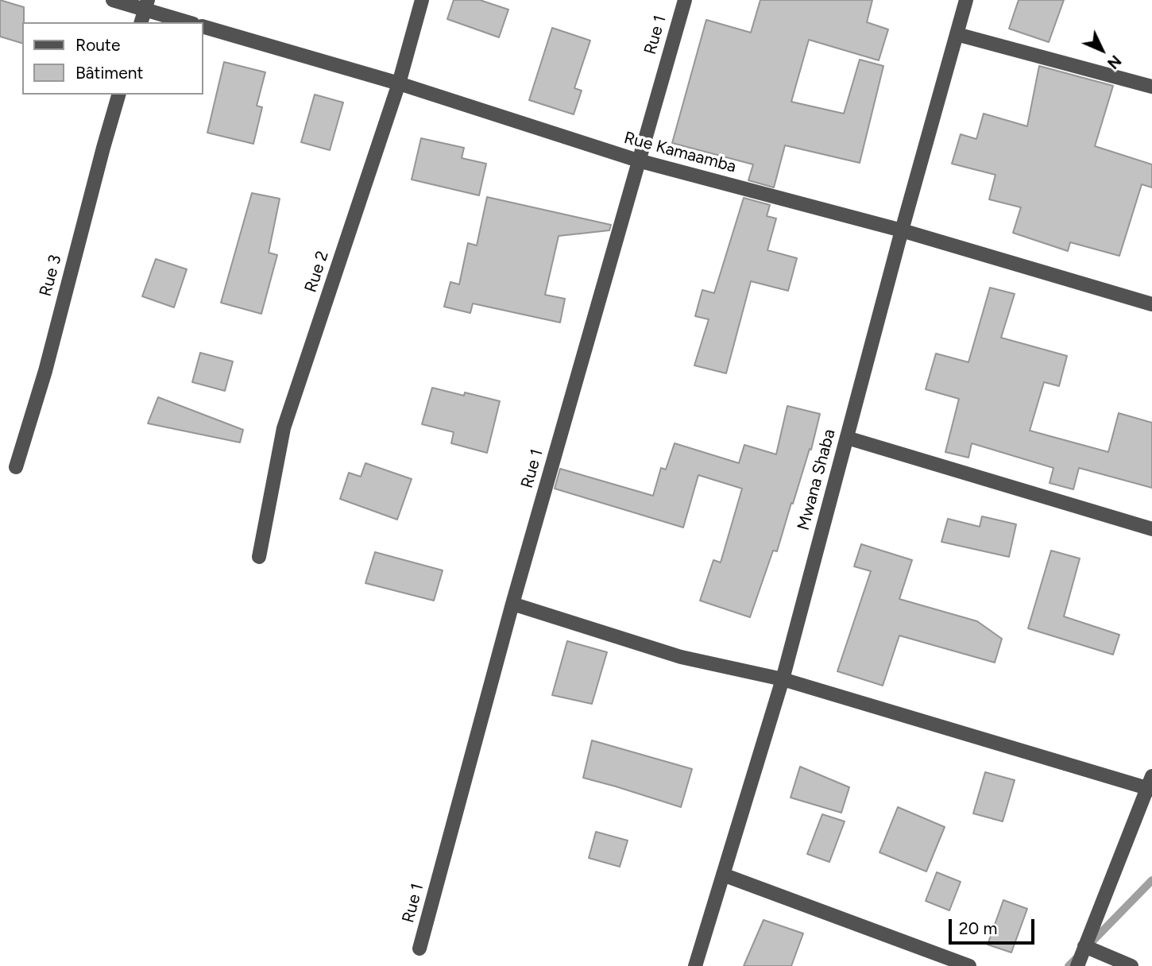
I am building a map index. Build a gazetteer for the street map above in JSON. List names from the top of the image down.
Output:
{
  "streets": {
    "street": [
      "Rue 1",
      "Rue Kamaamba",
      "Rue 2",
      "Rue 3",
      "Mwana Shaba"
    ]
  },
  "crossings": [
    ["Rue 1", "Rue Kamaamba"],
    ["Rue Kamaamba", "Rue 2"],
    ["Rue Kamaamba", "Mwana Shaba"]
  ],
  "legend": ["Route", "Bâtiment"],
  "scale_bar": "20 m",
  "north": "bottom right"
}
